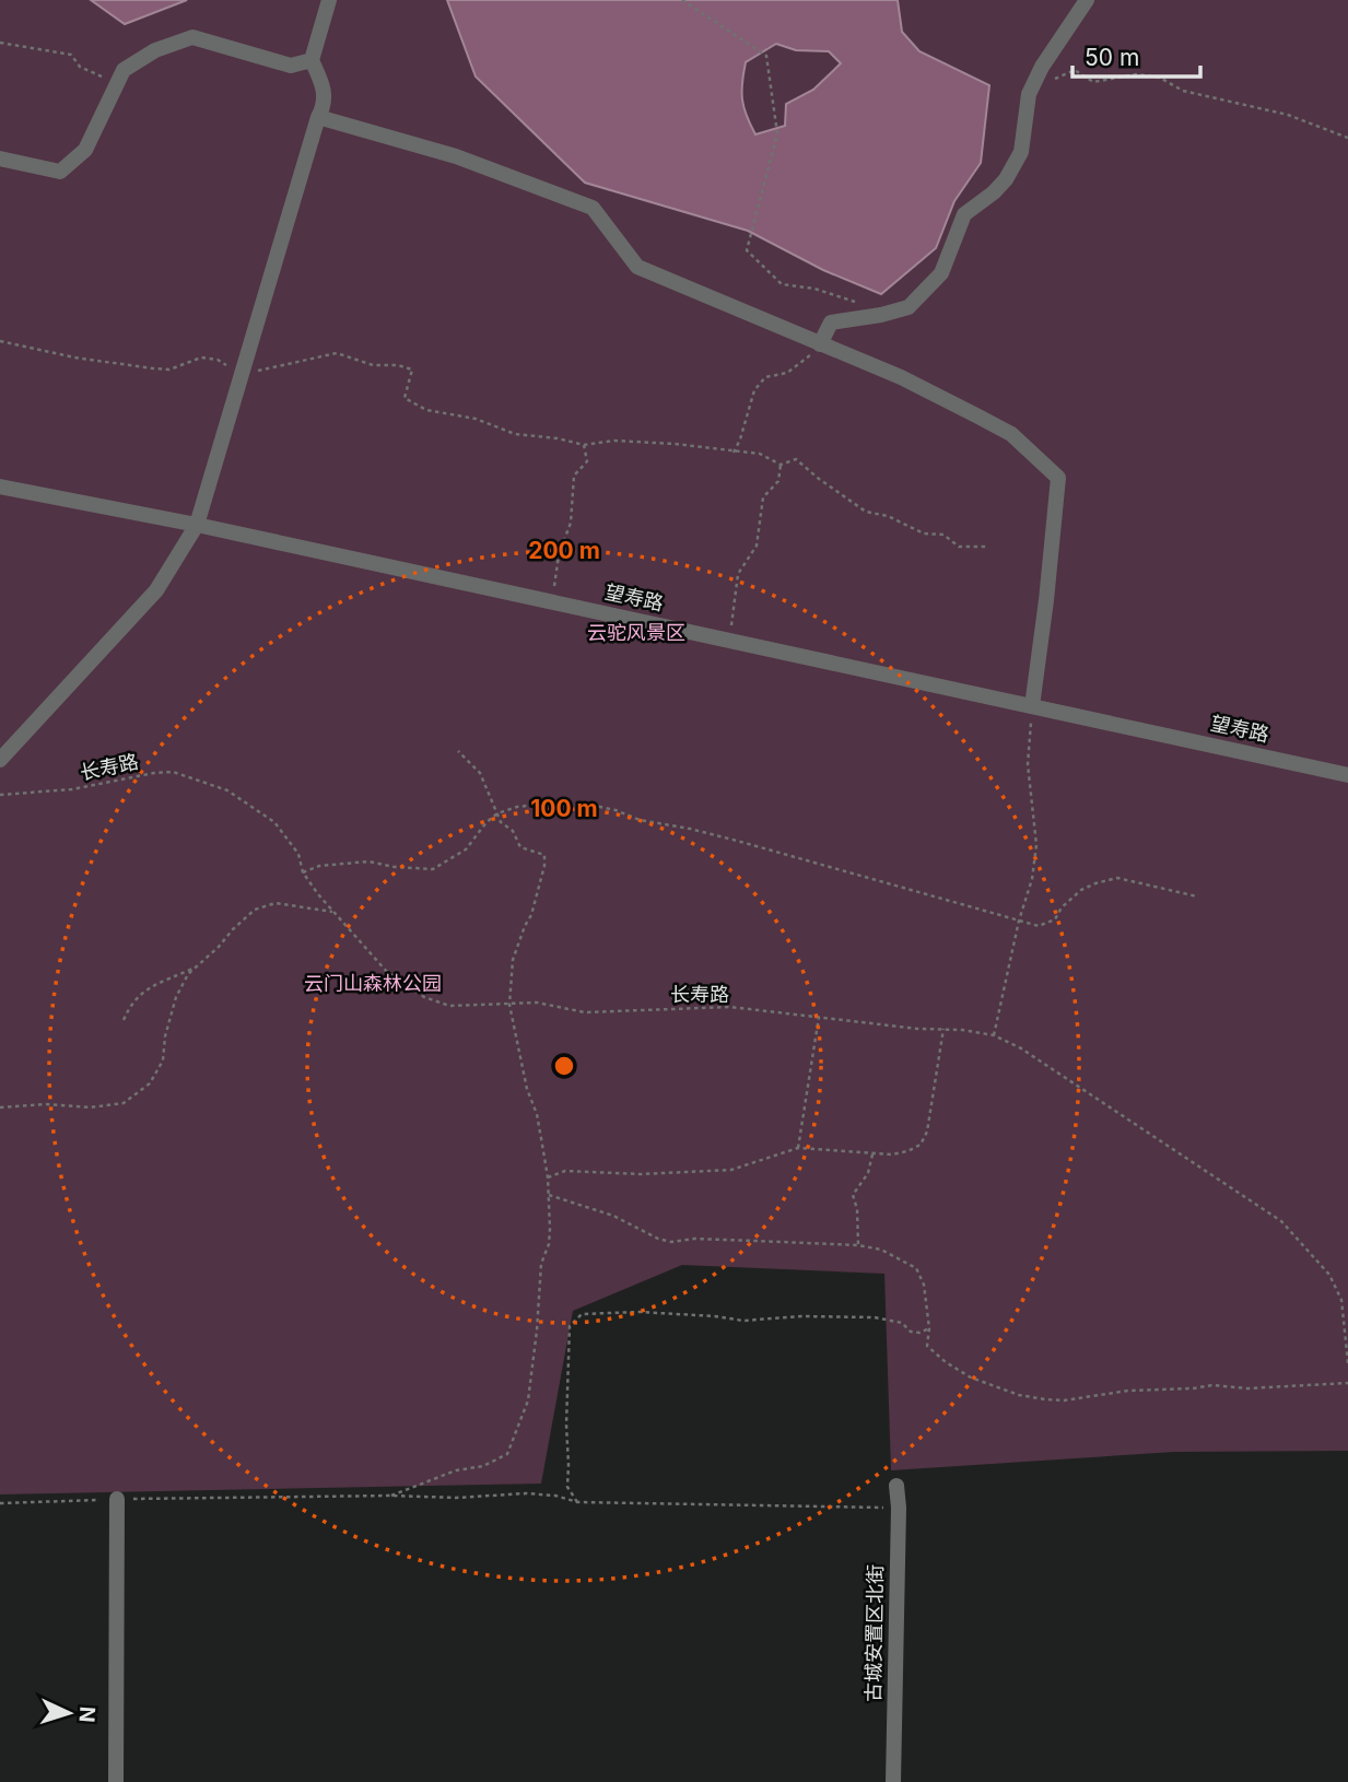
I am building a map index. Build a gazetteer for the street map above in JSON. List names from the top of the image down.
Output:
{
  "streets": {
    "street": ["望寿路", "古城安置区北街"],
    "path": ["长寿路"]
  },
  "parks": ["云驼风景区", "云门山森林公园"],
  "scale_bar": "50 m",
  "north": "right",
  "rings": ["200 m", "100 m"]
}
